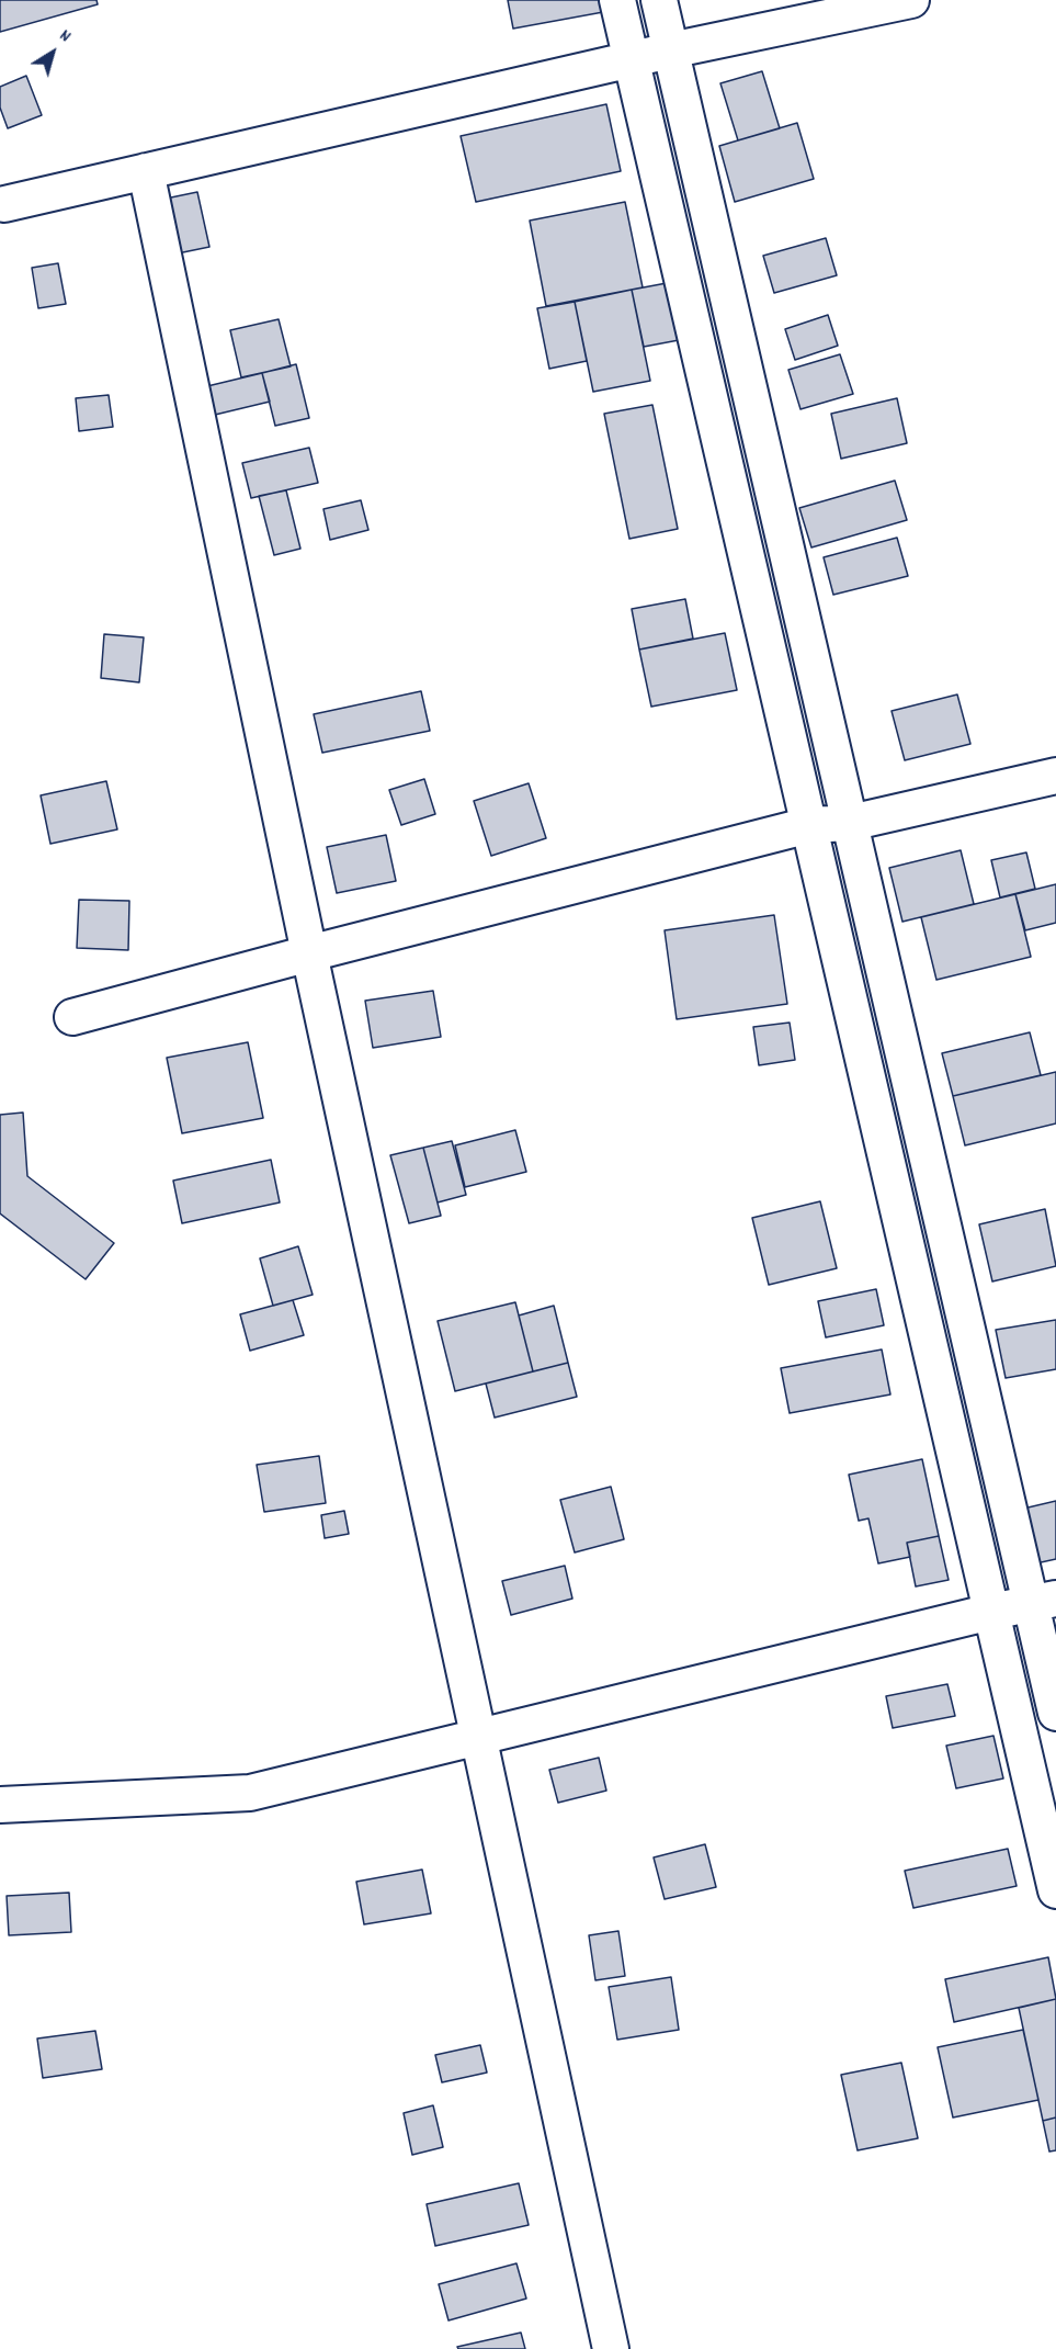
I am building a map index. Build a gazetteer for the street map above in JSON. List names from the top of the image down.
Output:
{
  "north": "top right"
}
